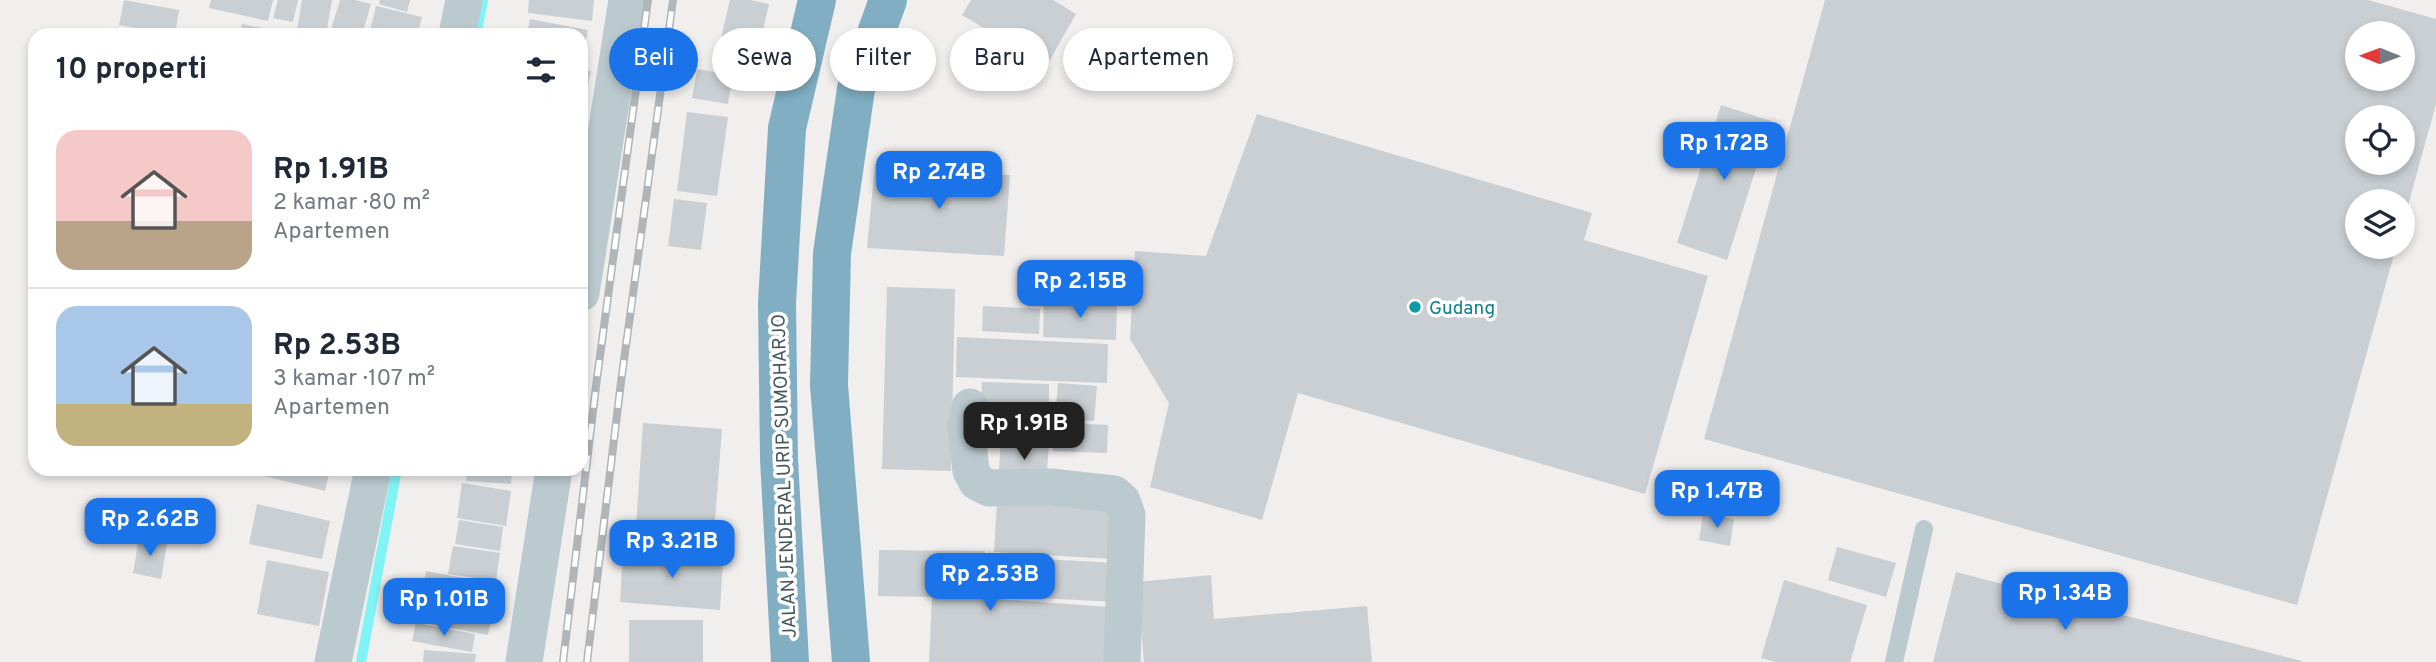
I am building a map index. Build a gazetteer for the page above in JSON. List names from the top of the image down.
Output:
{
  "streets": {
    "highway": ["JALAN JENDERAL URIP SUMOHARJO"]
  },
  "places": ["Gudang"],
  "north": "left",
  "page": {
    "chip": [
      "Beli",
      "Sewa",
      "Filter",
      "Baru",
      "Apartemen"
    ],
    "heading": "10 properti",
    "list": [
      {
        "name": "Rp 1.91B",
        "note": "2 kamar · 80 m² · Apartemen"
      },
      {
        "name": "Rp 2.53B",
        "note": "3 kamar · 107 m² · Apartemen"
      }
    ],
    "price": [
      "Rp 1.72B",
      "Rp 2.74B",
      "Rp 2.15B",
      "Rp 1.91B",
      "Rp 1.47B",
      "Rp 2.62B",
      "Rp 3.21B",
      "Rp 2.53B",
      "Rp 1.34B",
      "Rp 1.01B"
    ]
  }
}
